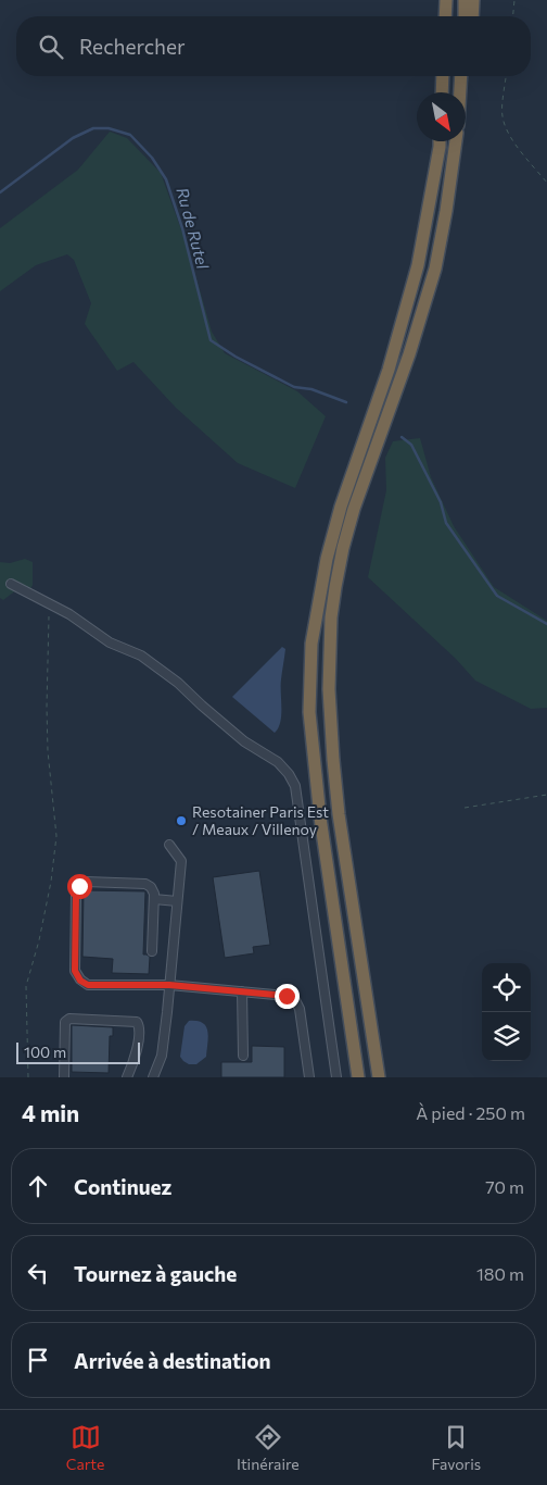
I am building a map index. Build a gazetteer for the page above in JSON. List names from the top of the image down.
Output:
{
  "water": ["Ru de Rutel"],
  "places": ["Resotainer Paris Est / Meaux / Villenoy"],
  "scale_bar": "100 m",
  "north": "bottom right",
  "page": {
    "search": "Rechercher",
    "scale": "100 m",
    "heading": ["4 min", "À pied · 250 m"],
    "list": [
      ["Continuez", "70 m"],
      ["Tournez à gauche", "180 m"],
      "Arrivée à destination"
    ],
    "nav": ["Carte", "Itinéraire", "Favoris"]
  }
}
